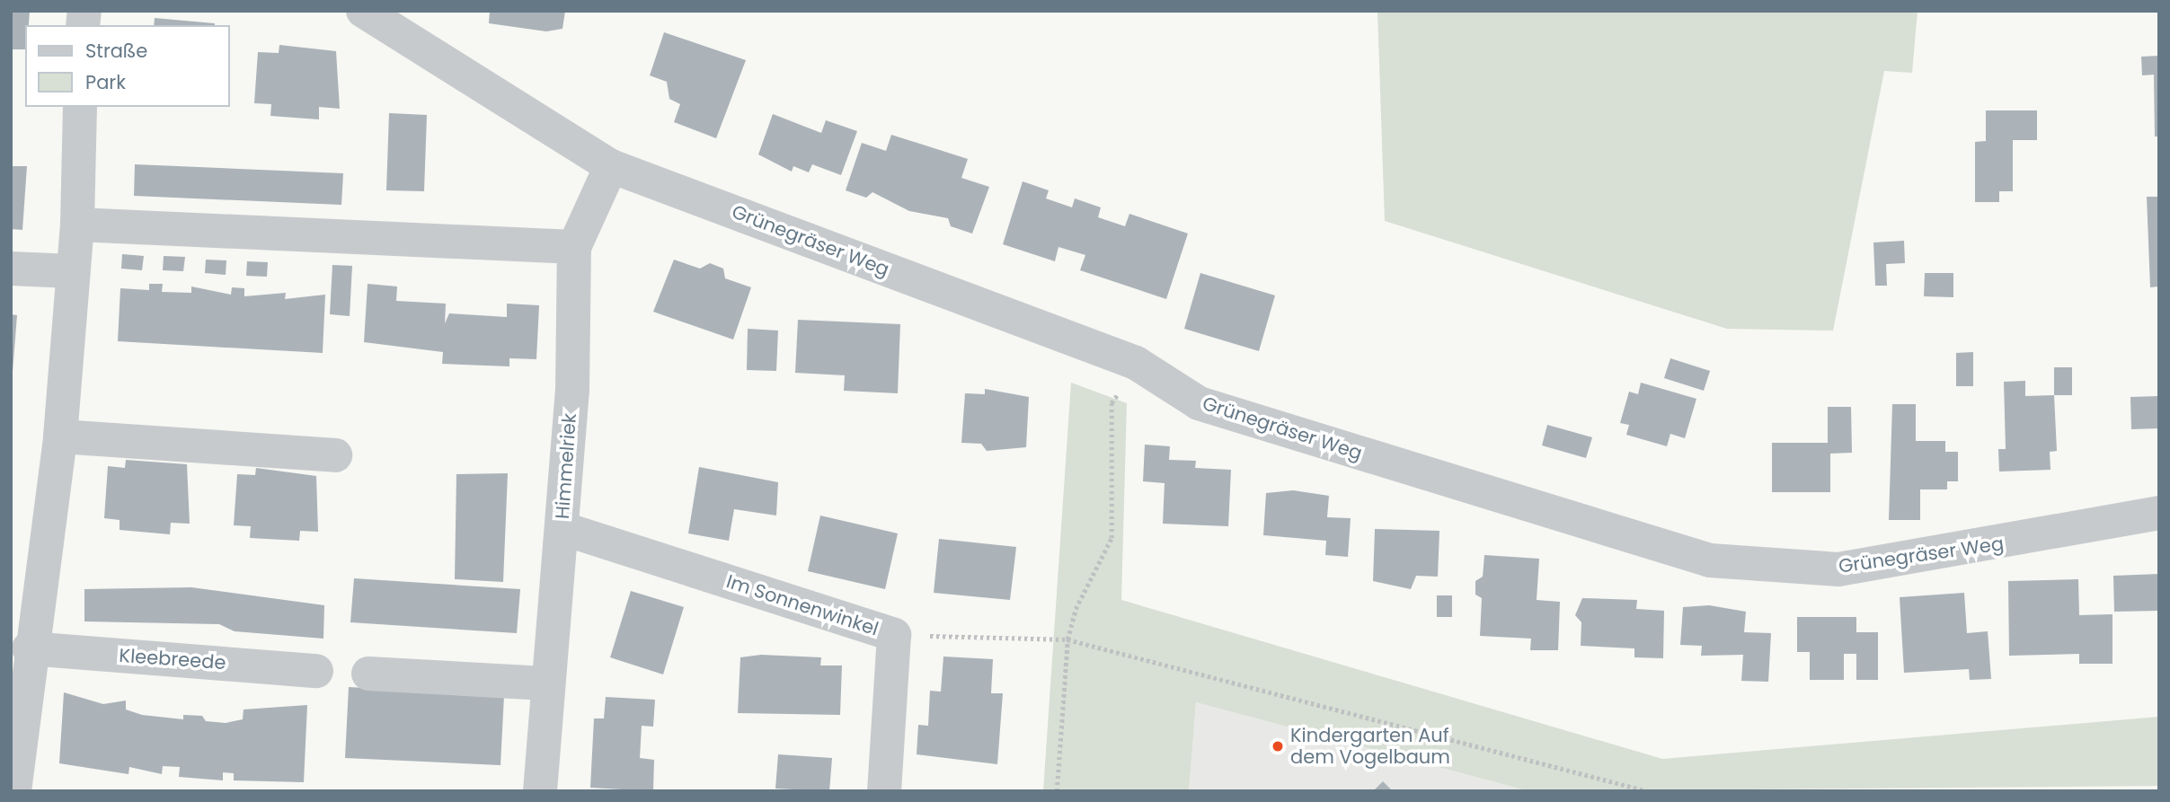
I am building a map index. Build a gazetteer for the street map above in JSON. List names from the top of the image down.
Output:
{
  "streets": {
    "street": [
      "Grünegräser Weg",
      "Himmelriek",
      "Im Sonnenwinkel",
      "Kleebreede"
    ]
  },
  "crossings": [
    ["Grünegräser Weg", "Himmelriek"],
    ["Himmelriek", "Im Sonnenwinkel"]
  ],
  "places": ["Kindergarten Auf dem Vogelbaum"],
  "legend": ["Straße", "Park"]
}
